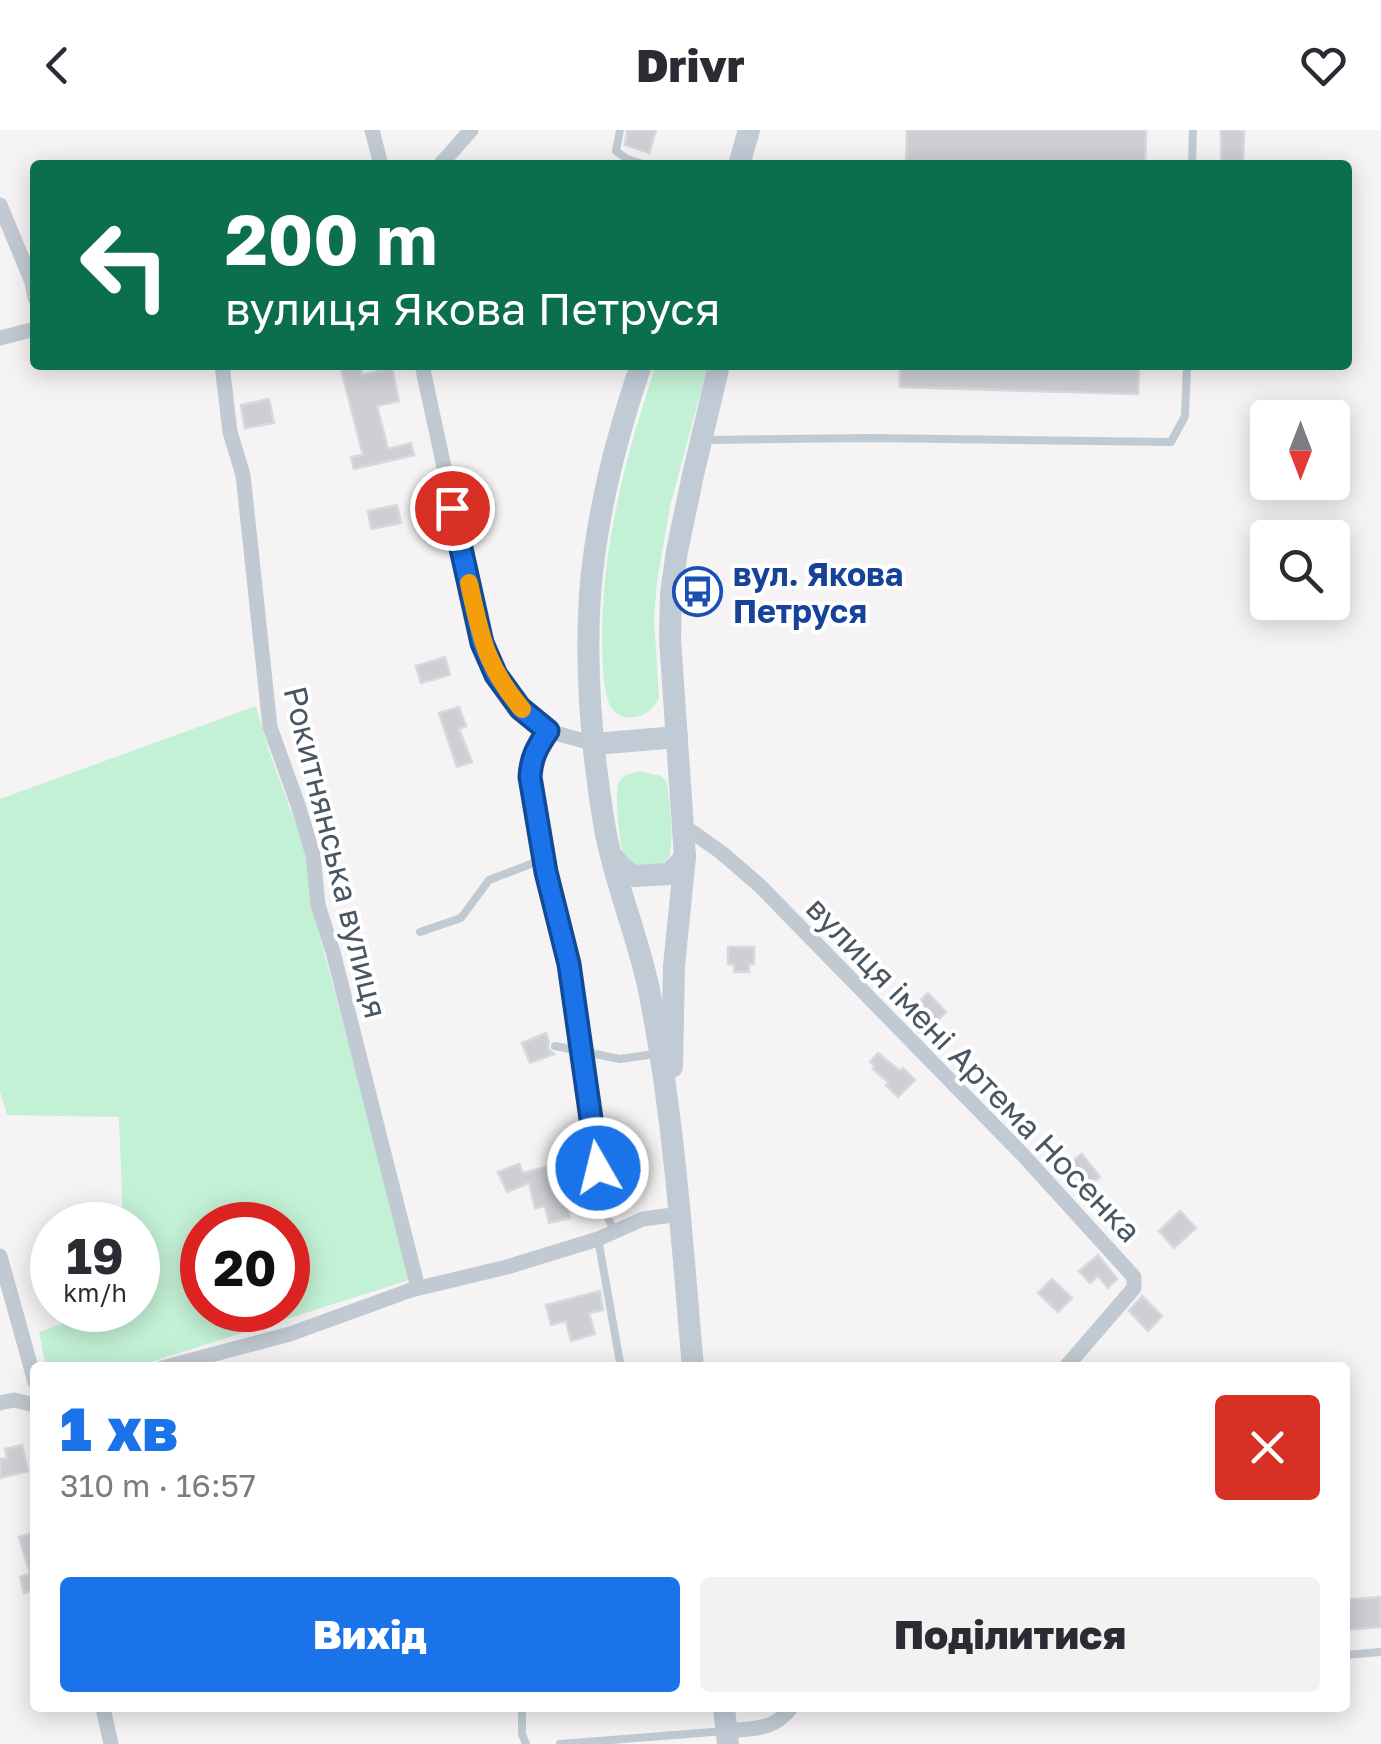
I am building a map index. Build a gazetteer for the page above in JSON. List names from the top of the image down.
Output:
{
  "streets": {
    "street": ["Рокитнянська вулиця", "вулиця імені Артема Носенка"]
  },
  "places": {
    "bus stop": ["вул. Якова Петруся"]
  },
  "north": "bottom",
  "page": {
    "header": "Drivr",
    "turn": ["200 m", "вулиця Якова Петруся"],
    "speed": "19 km/h",
    "limit": "20",
    "heading": ["1 хв", "310 m · 16:57"],
    "buttons": ["Вихід", "Поділитися"]
  }
}
